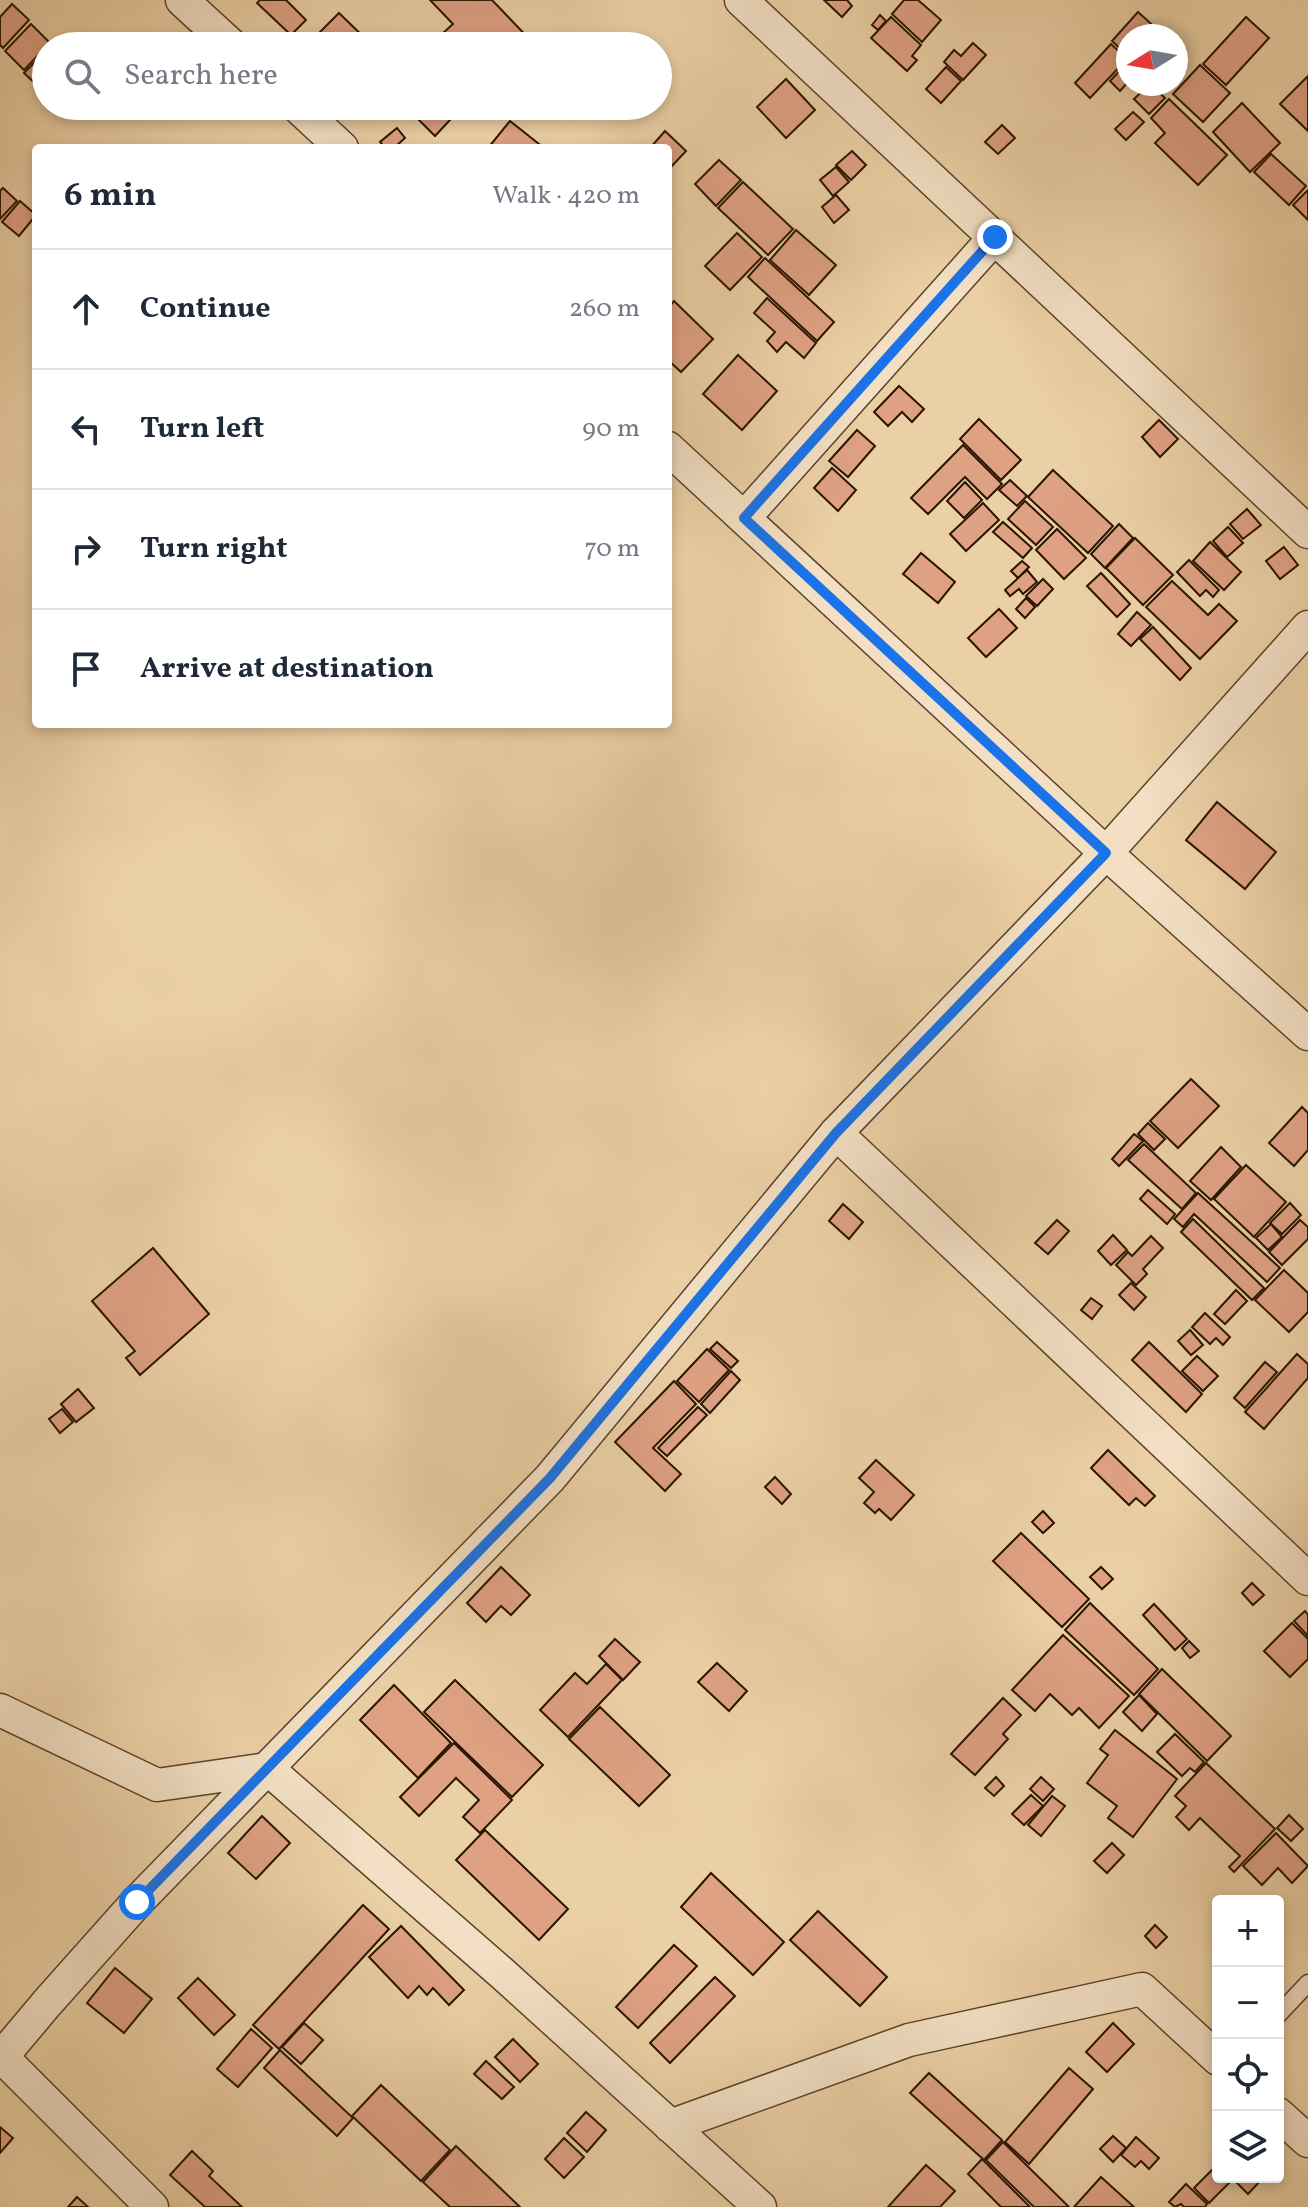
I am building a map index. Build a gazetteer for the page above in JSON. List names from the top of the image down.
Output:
{
  "north": "left",
  "page": {
    "search": "Search here",
    "heading": ["6 min", "Walk · 420 m"],
    "list": [
      ["Continue", "260 m"],
      ["Turn left", "90 m"],
      ["Turn right", "70 m"],
      "Arrive at destination"
    ],
    "map_buttons": ["+", "−"]
  }
}
